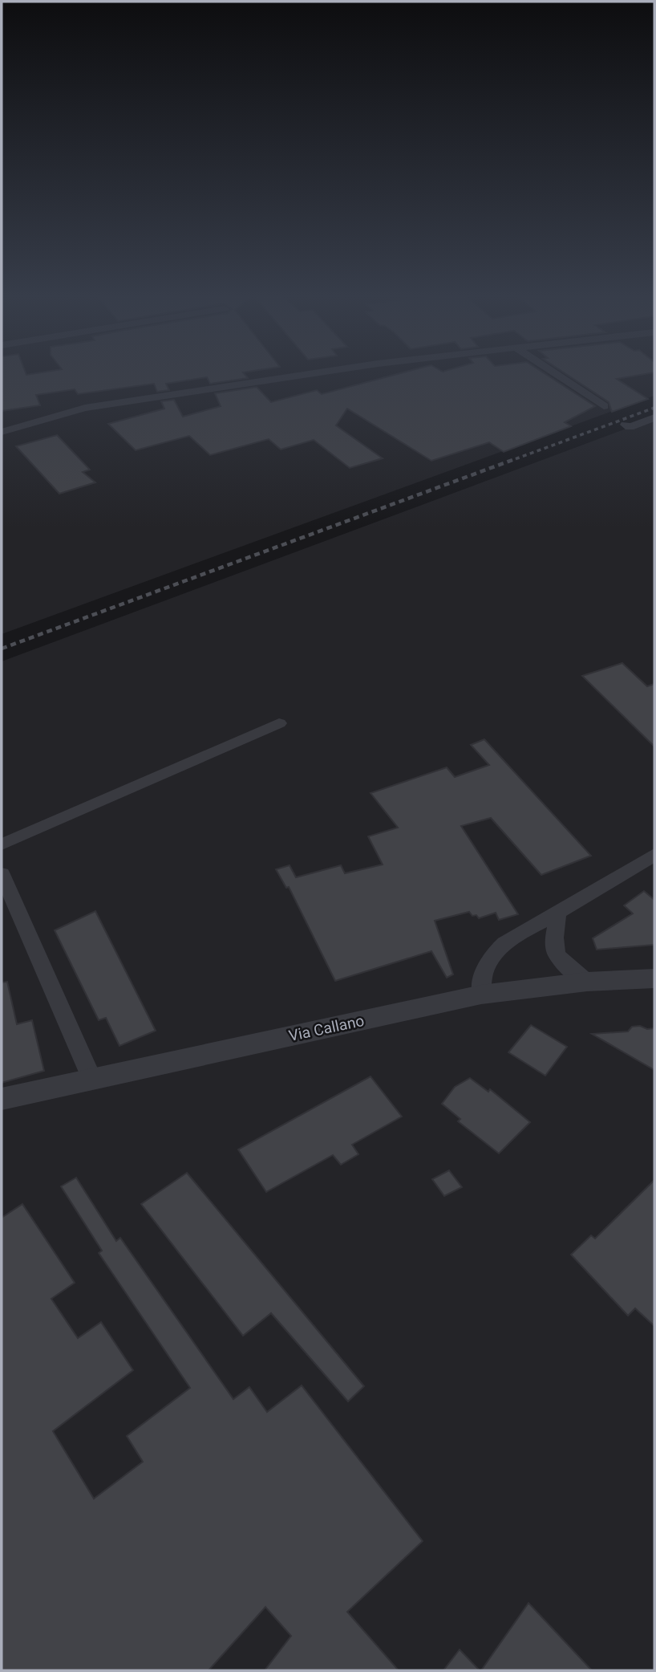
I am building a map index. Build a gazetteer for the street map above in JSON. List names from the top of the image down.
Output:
{
  "streets": {
    "street": ["Via Callano"]
  }
}
